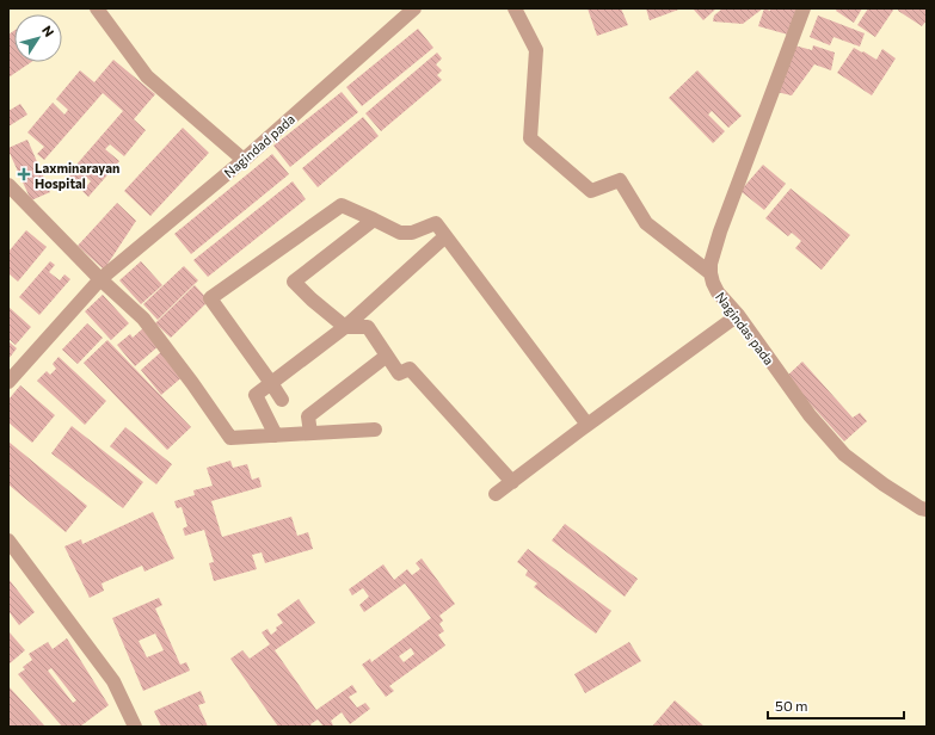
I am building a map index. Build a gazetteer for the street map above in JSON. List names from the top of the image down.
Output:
{
  "streets": {
    "street": ["Nagindad pada", "Nagindas pada"]
  },
  "places": {
    "health": ["Laxminarayan Hospital"]
  },
  "scale_bar": "50 m",
  "north": "top right"
}
